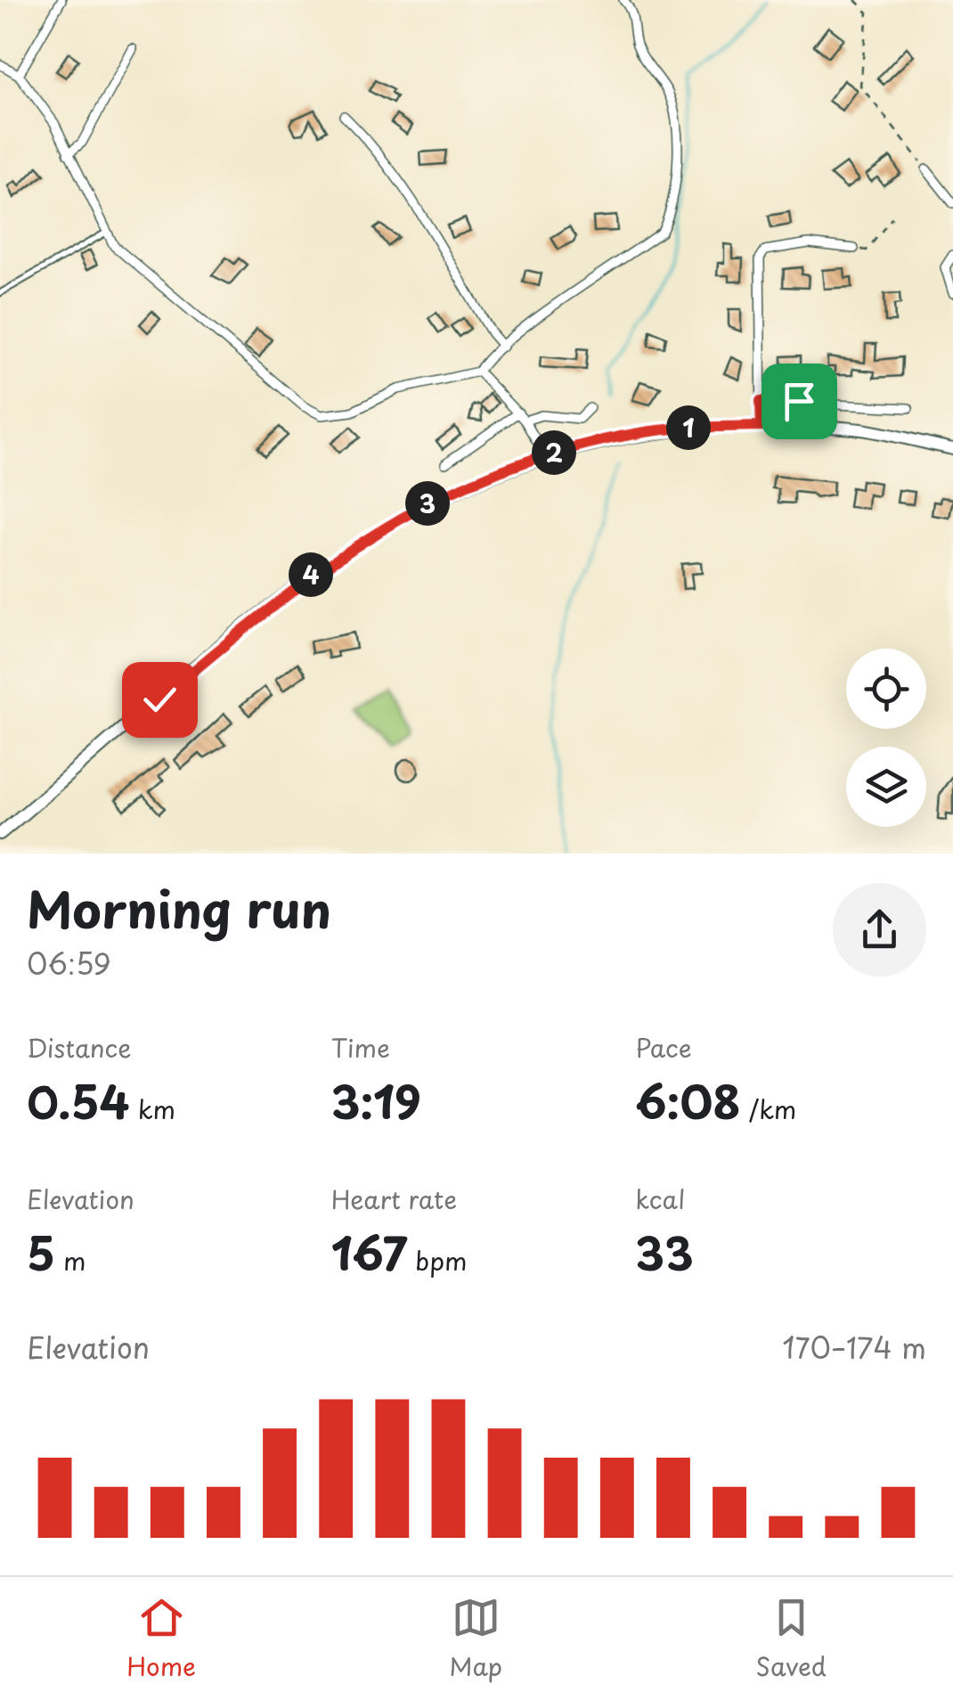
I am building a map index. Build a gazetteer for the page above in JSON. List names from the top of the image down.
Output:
{
  "page": {
    "pins": [
      "1",
      "2",
      "3",
      "4"
    ],
    "heading": ["Morning run", "06:59"],
    "stats": [
      ["Distance", "0.54 km"],
      ["Time", "3:19"],
      ["Pace", "6:08 /km"],
      ["Elevation", "5 m"],
      ["Heart rate", "167 bpm"],
      ["kcal", "33"]
    ],
    "chart": ["Elevation", "170–174 m"],
    "tabs": ["Home", "Map", "Saved"]
  }
}
